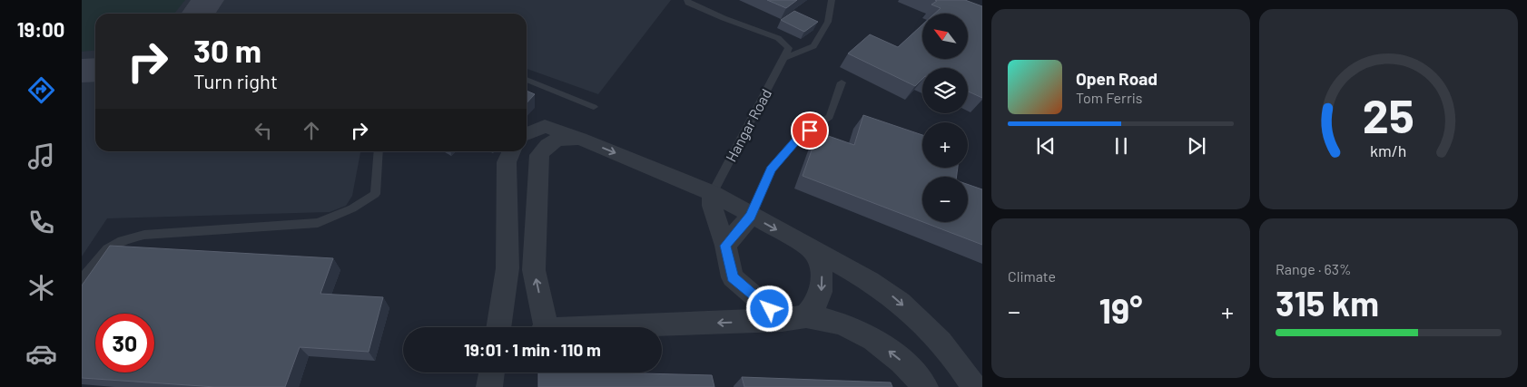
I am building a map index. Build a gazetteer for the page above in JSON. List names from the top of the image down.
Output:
{
  "streets": {
    "lane": ["Hangar Road"]
  },
  "north": "top left",
  "page": {
    "tabs": "19:00",
    "map_buttons": ["+", "−"],
    "turn": ["30 m", "Turn right"],
    "song": ["Open Road", "Tom Ferris"],
    "tile": [
      "Climate",
      ["Range · 63%", "315 km"]
    ],
    "heat": ["−", "19°", "+"],
    "limit": "30",
    "trip": "19:01 · 1 min · 110 m",
    "gauge": ["25", "km/h"]
  }
}
